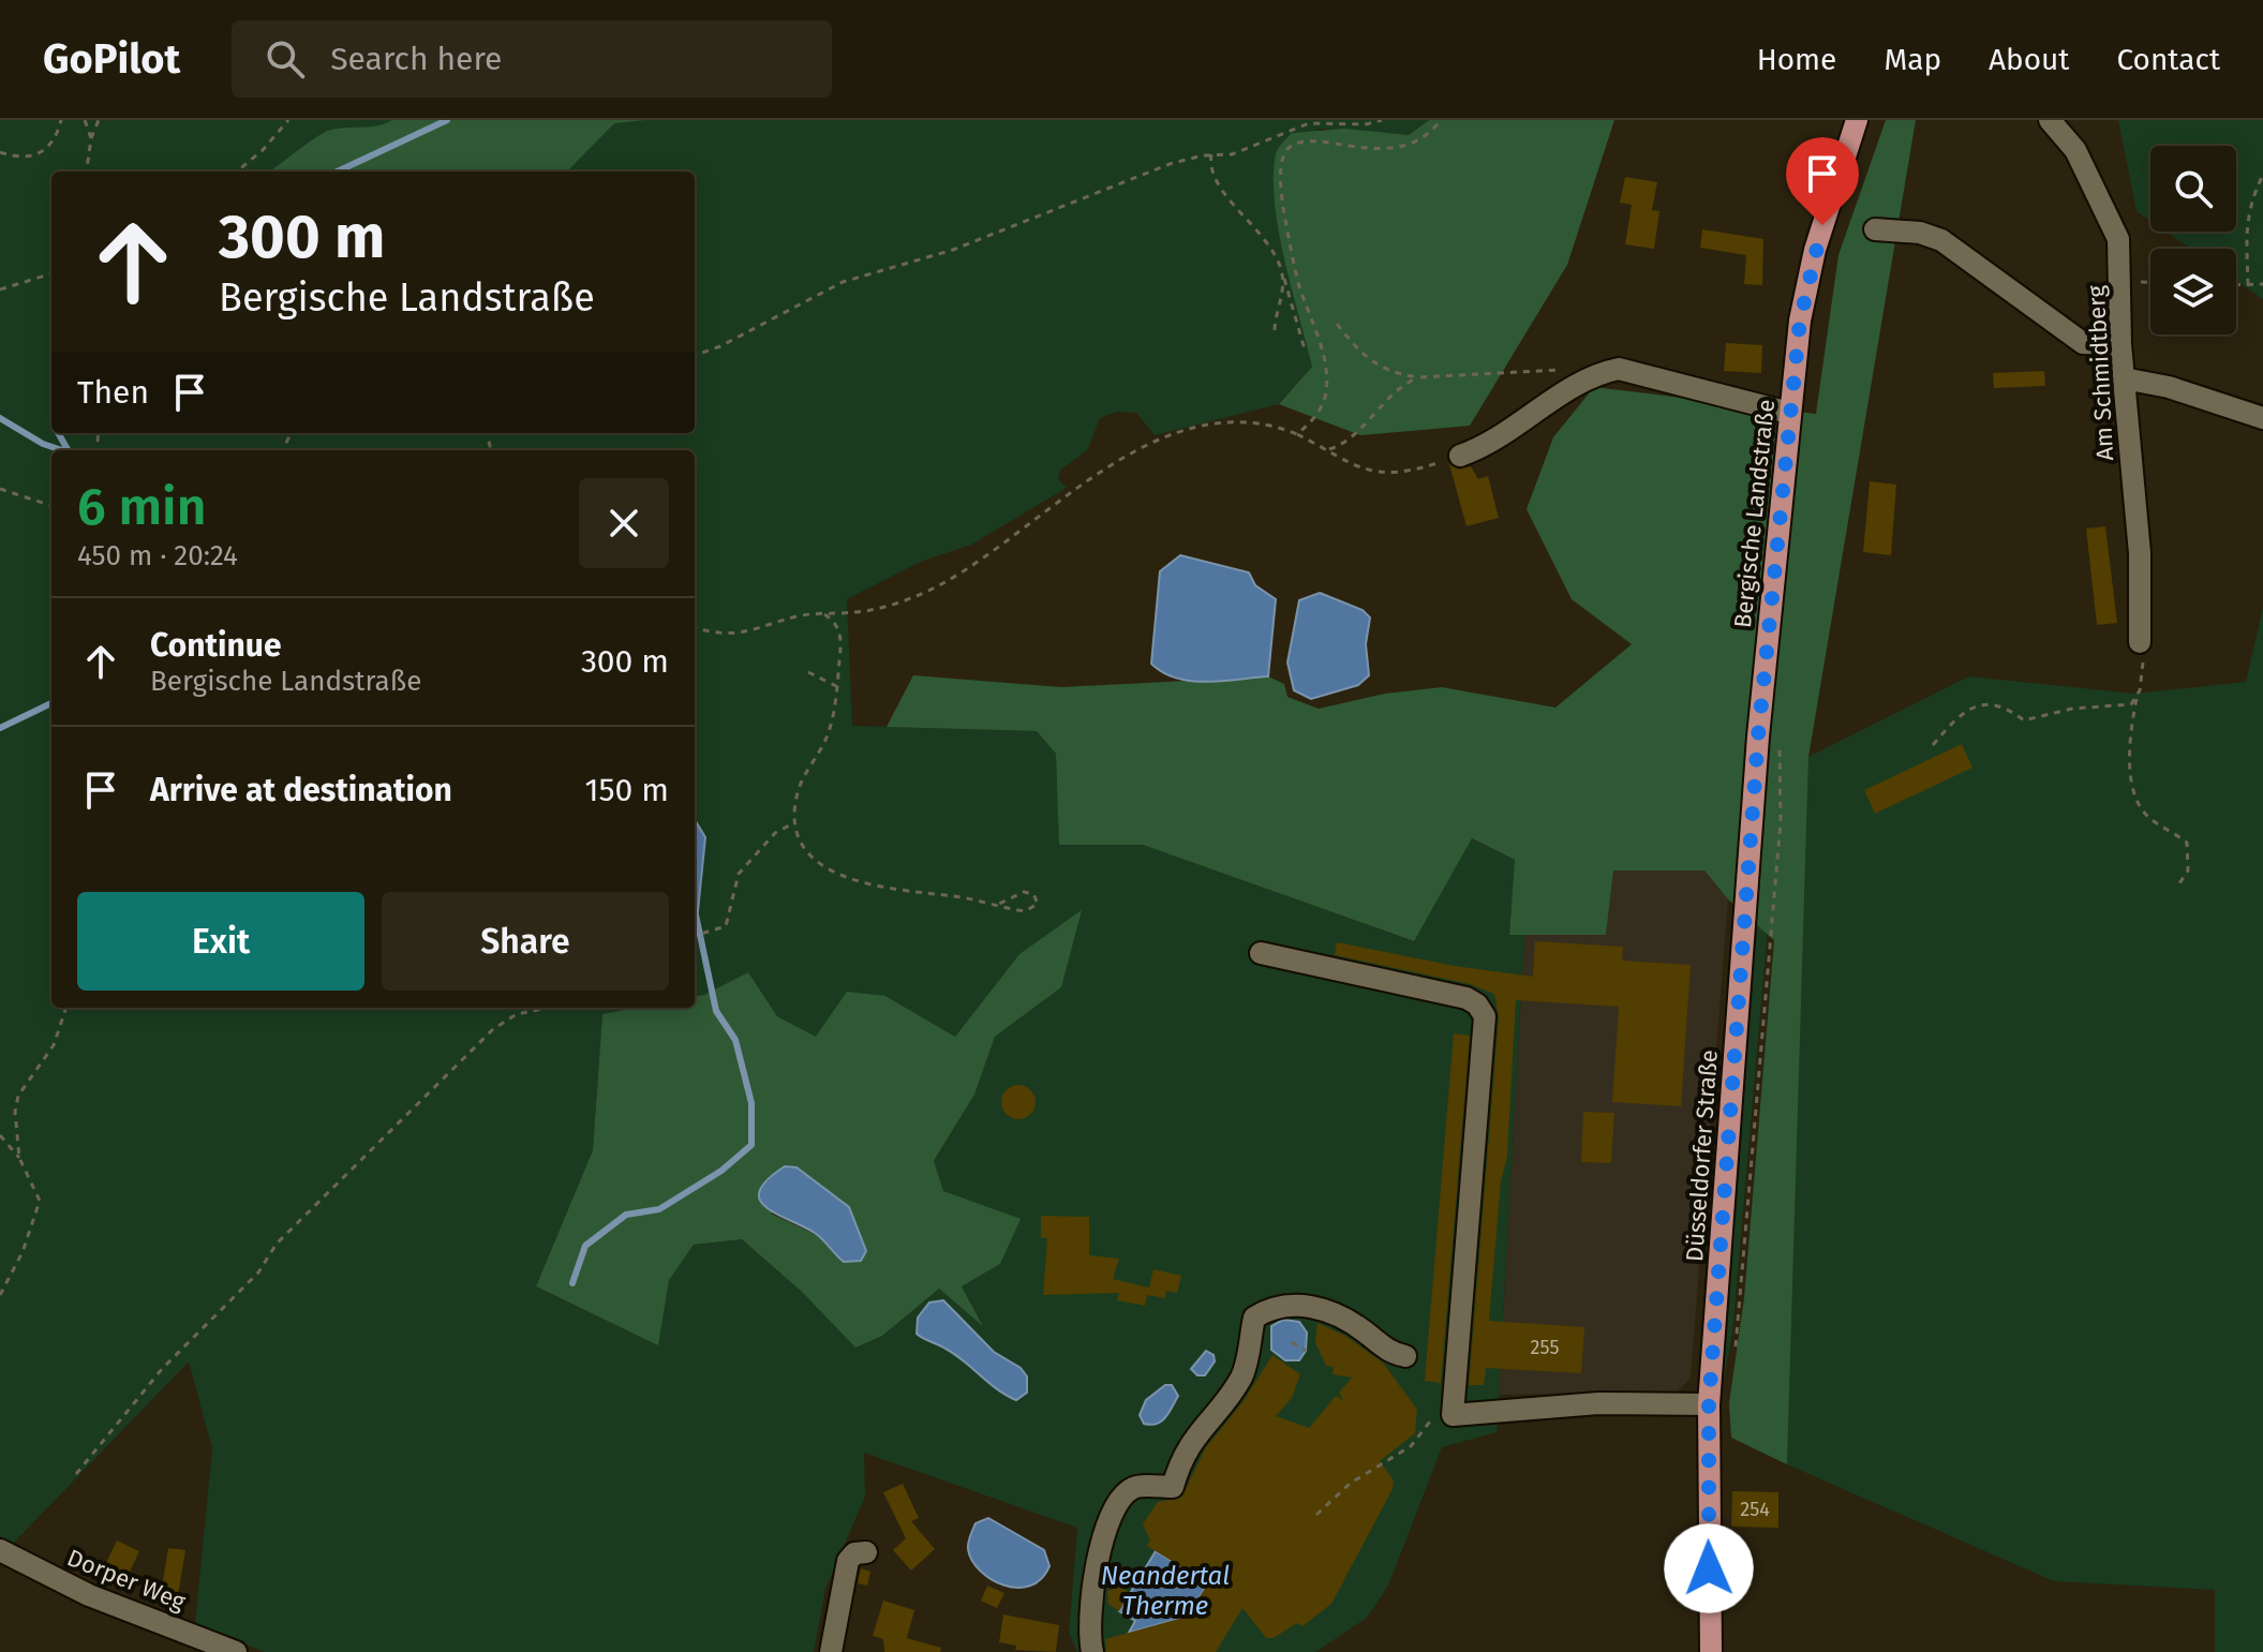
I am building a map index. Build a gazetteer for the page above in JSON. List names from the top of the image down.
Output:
{
  "streets": {
    "main road": ["Bergische Landstraße", "Düsseldorfer Straße"],
    "street": ["Am Schmidtberg", "Dorper Weg"]
  },
  "crossings": [
    ["Bergische Landstraße", "Düsseldorfer Straße"]
  ],
  "water": ["Neandertal Therme"],
  "house_numbers": ["255", "254"],
  "page": {
    "header": "GoPilot",
    "search": "Search here",
    "nav": [
      "Home",
      "Map",
      "About",
      "Contact"
    ],
    "turn": ["300 m", "Bergische Landstraße"],
    "then": "Then",
    "heading": ["6 min", "450 m · 20:24"],
    "list": [
      {
        "name": "Continue",
        "note": "Bergische Landstraße",
        "value": "300 m"
      },
      {
        "name": "Arrive at destination",
        "value": "150 m"
      }
    ],
    "buttons": ["Exit", "Share"]
  }
}
